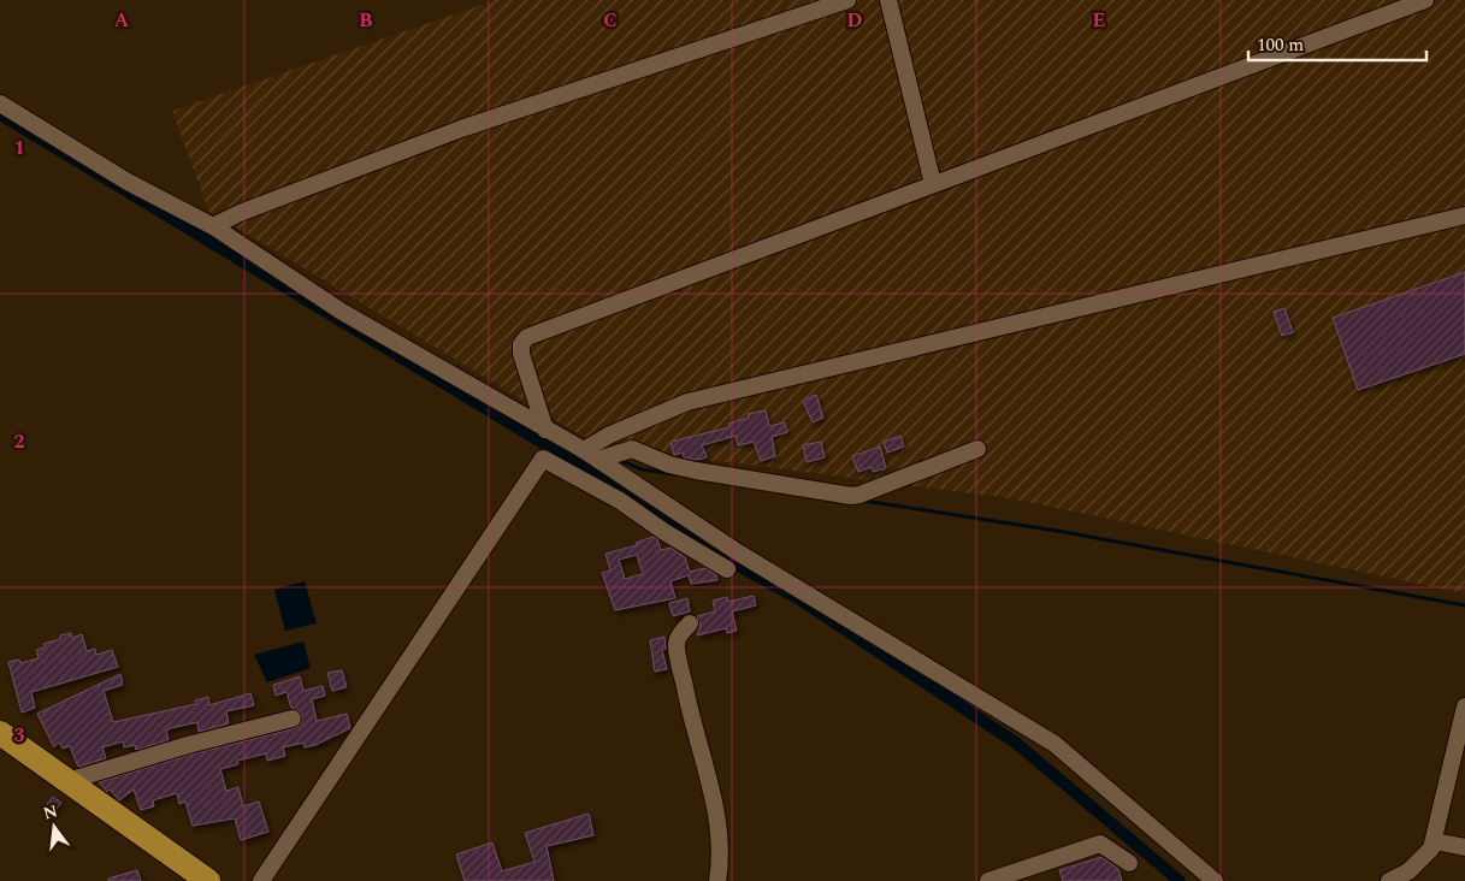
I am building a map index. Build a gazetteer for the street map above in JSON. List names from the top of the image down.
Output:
{
  "scale_bar": "100 m",
  "north": "top",
  "grid": {
    "columns": [
      "A",
      "B",
      "C",
      "D",
      "E"
    ],
    "rows": ["1", "2", "3"]
  }
}
